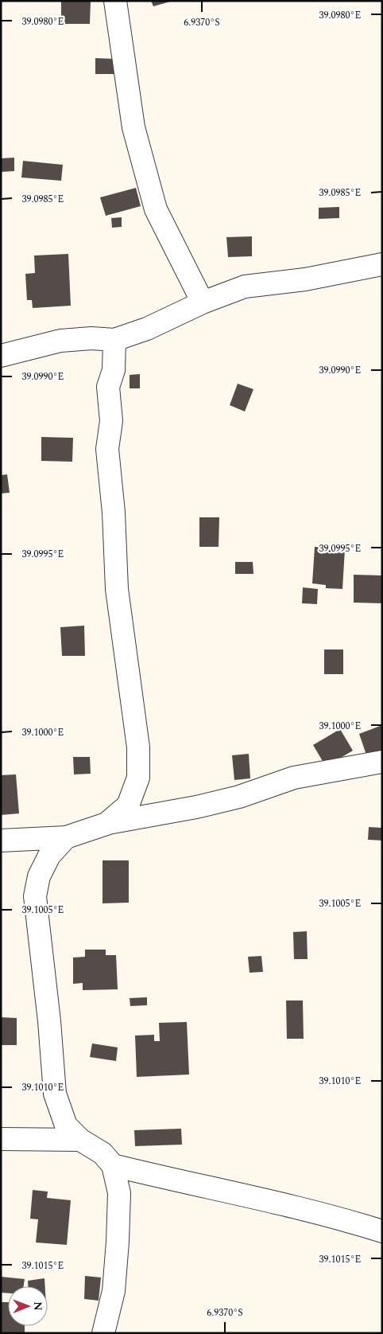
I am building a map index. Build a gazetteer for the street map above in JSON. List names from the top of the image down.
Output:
{
  "north": "right",
  "coordinates": [
    "39.0980°E",
    "6.9370°S",
    "39.0985°E",
    "39.0990°E",
    "39.0995°E",
    "39.1000°E",
    "39.1005°E",
    "39.1010°E",
    "39.1015°E"
  ]
}
